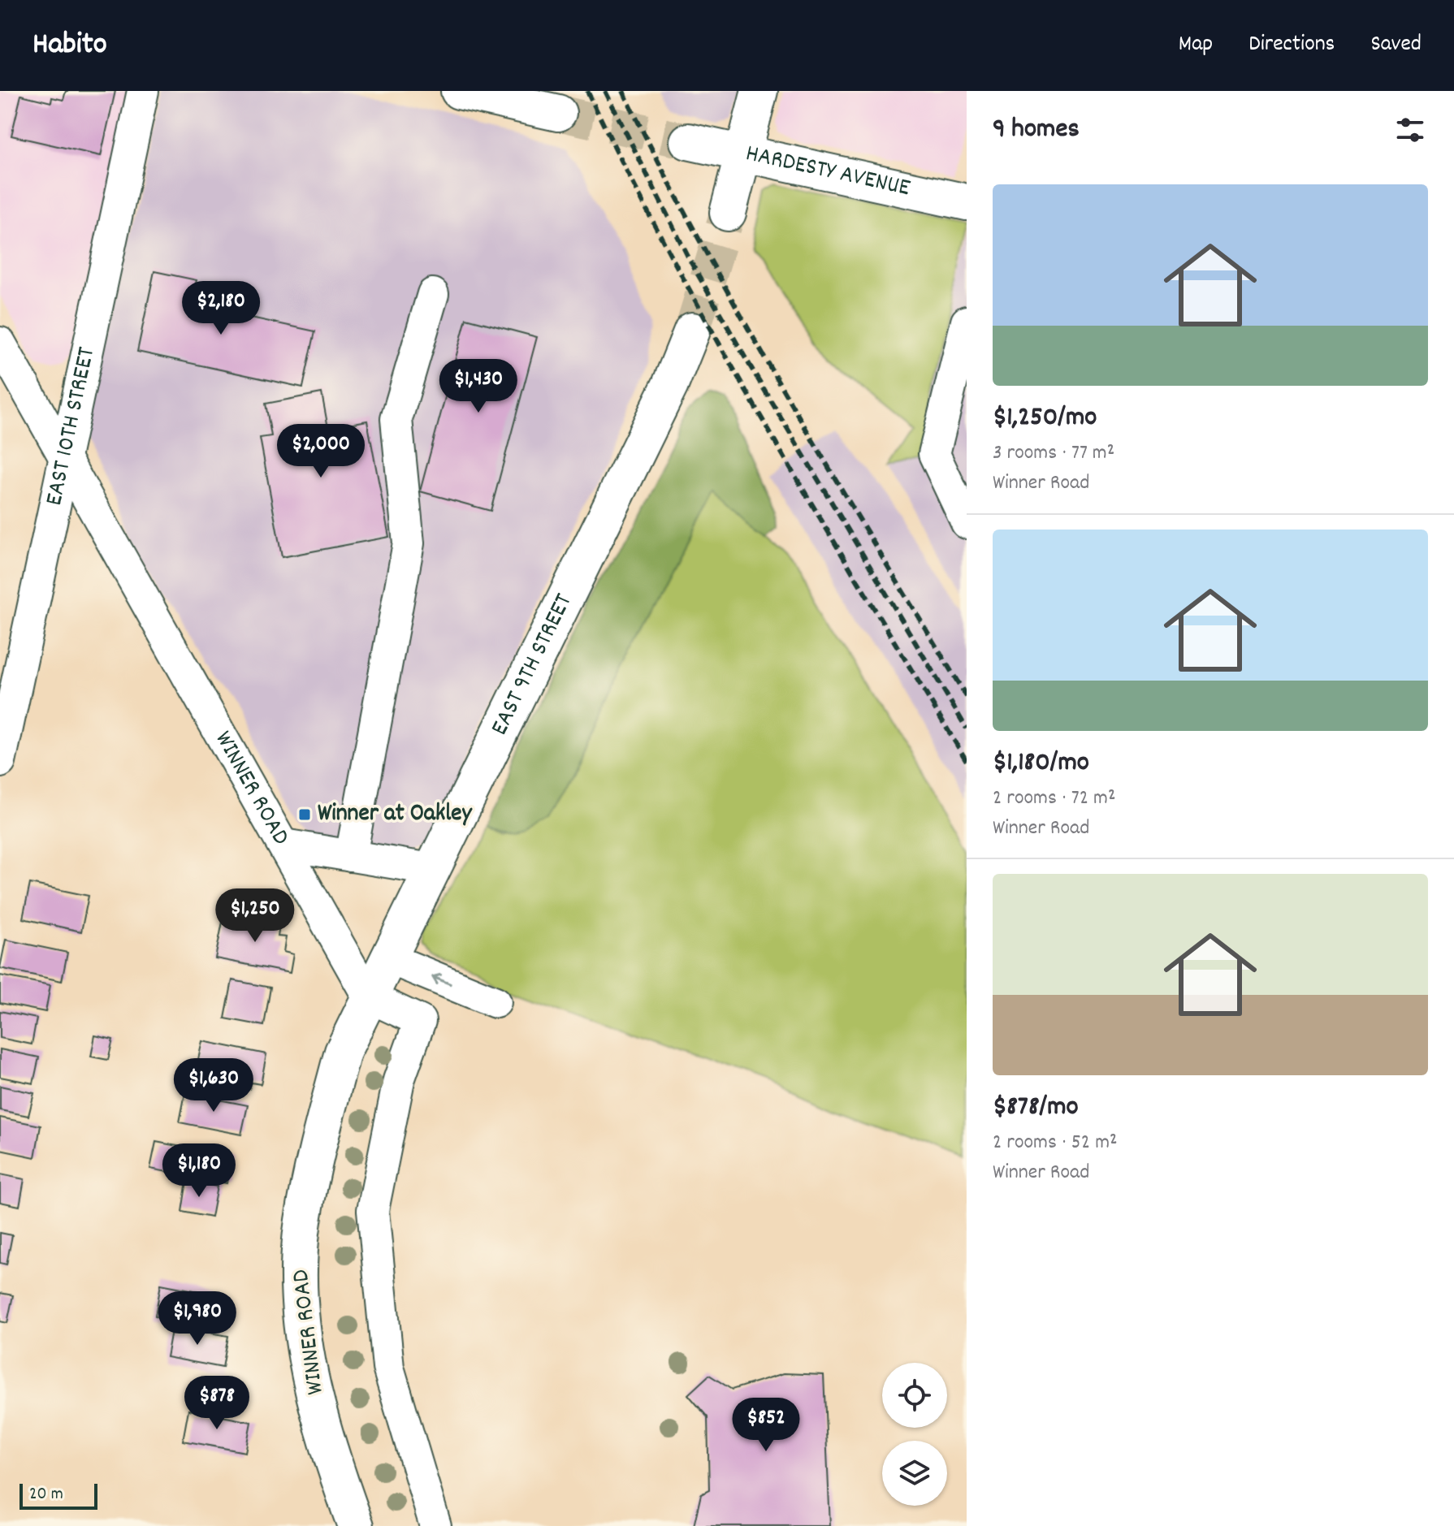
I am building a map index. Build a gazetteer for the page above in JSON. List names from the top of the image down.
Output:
{
  "streets": {
    "main road": ["HARDESTY AVENUE", "EAST 9TH STREET", "WINNER ROAD"],
    "street": ["EAST 10TH STREET"]
  },
  "crossings": [
    ["EAST 10TH STREET", "WINNER ROAD"],
    ["EAST 9TH STREET", "WINNER ROAD"]
  ],
  "places": {
    "transit": ["Winner at Oakley"]
  },
  "scale_bar": "20 m",
  "page": {
    "header": "Habito",
    "nav": ["Map", "Directions", "Saved"],
    "heading": "9 homes",
    "list": [
      {
        "name": "$1,250/mo",
        "note": "3 rooms · 77 m² · Winner Road"
      },
      {
        "name": "$1,180/mo",
        "note": "2 rooms · 72 m² · Winner Road"
      },
      {
        "name": "$878/mo",
        "note": "2 rooms · 52 m² · Winner Road"
      }
    ],
    "price": [
      "$2,180",
      "$1,430",
      "$2,000",
      "$1,250",
      "$1,630",
      "$1,180",
      "$1,980",
      "$878",
      "$852"
    ],
    "scale": "20 m"
  }
}
